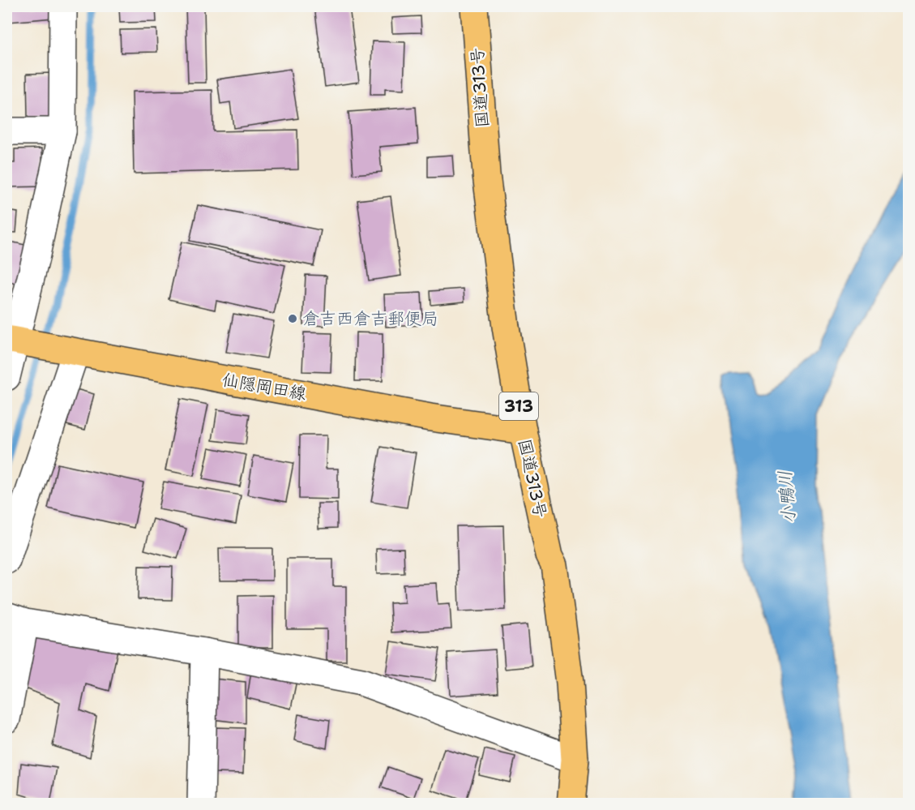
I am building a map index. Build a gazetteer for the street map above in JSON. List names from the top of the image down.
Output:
{
  "streets": {
    "main road": ["国道313号", "仙隠岡田線", "313"]
  },
  "crossings": [
    ["国道313号", "仙隠岡田線"]
  ],
  "water": ["小鴨川"],
  "places": ["倉吉西倉吉郵便局"]
}
